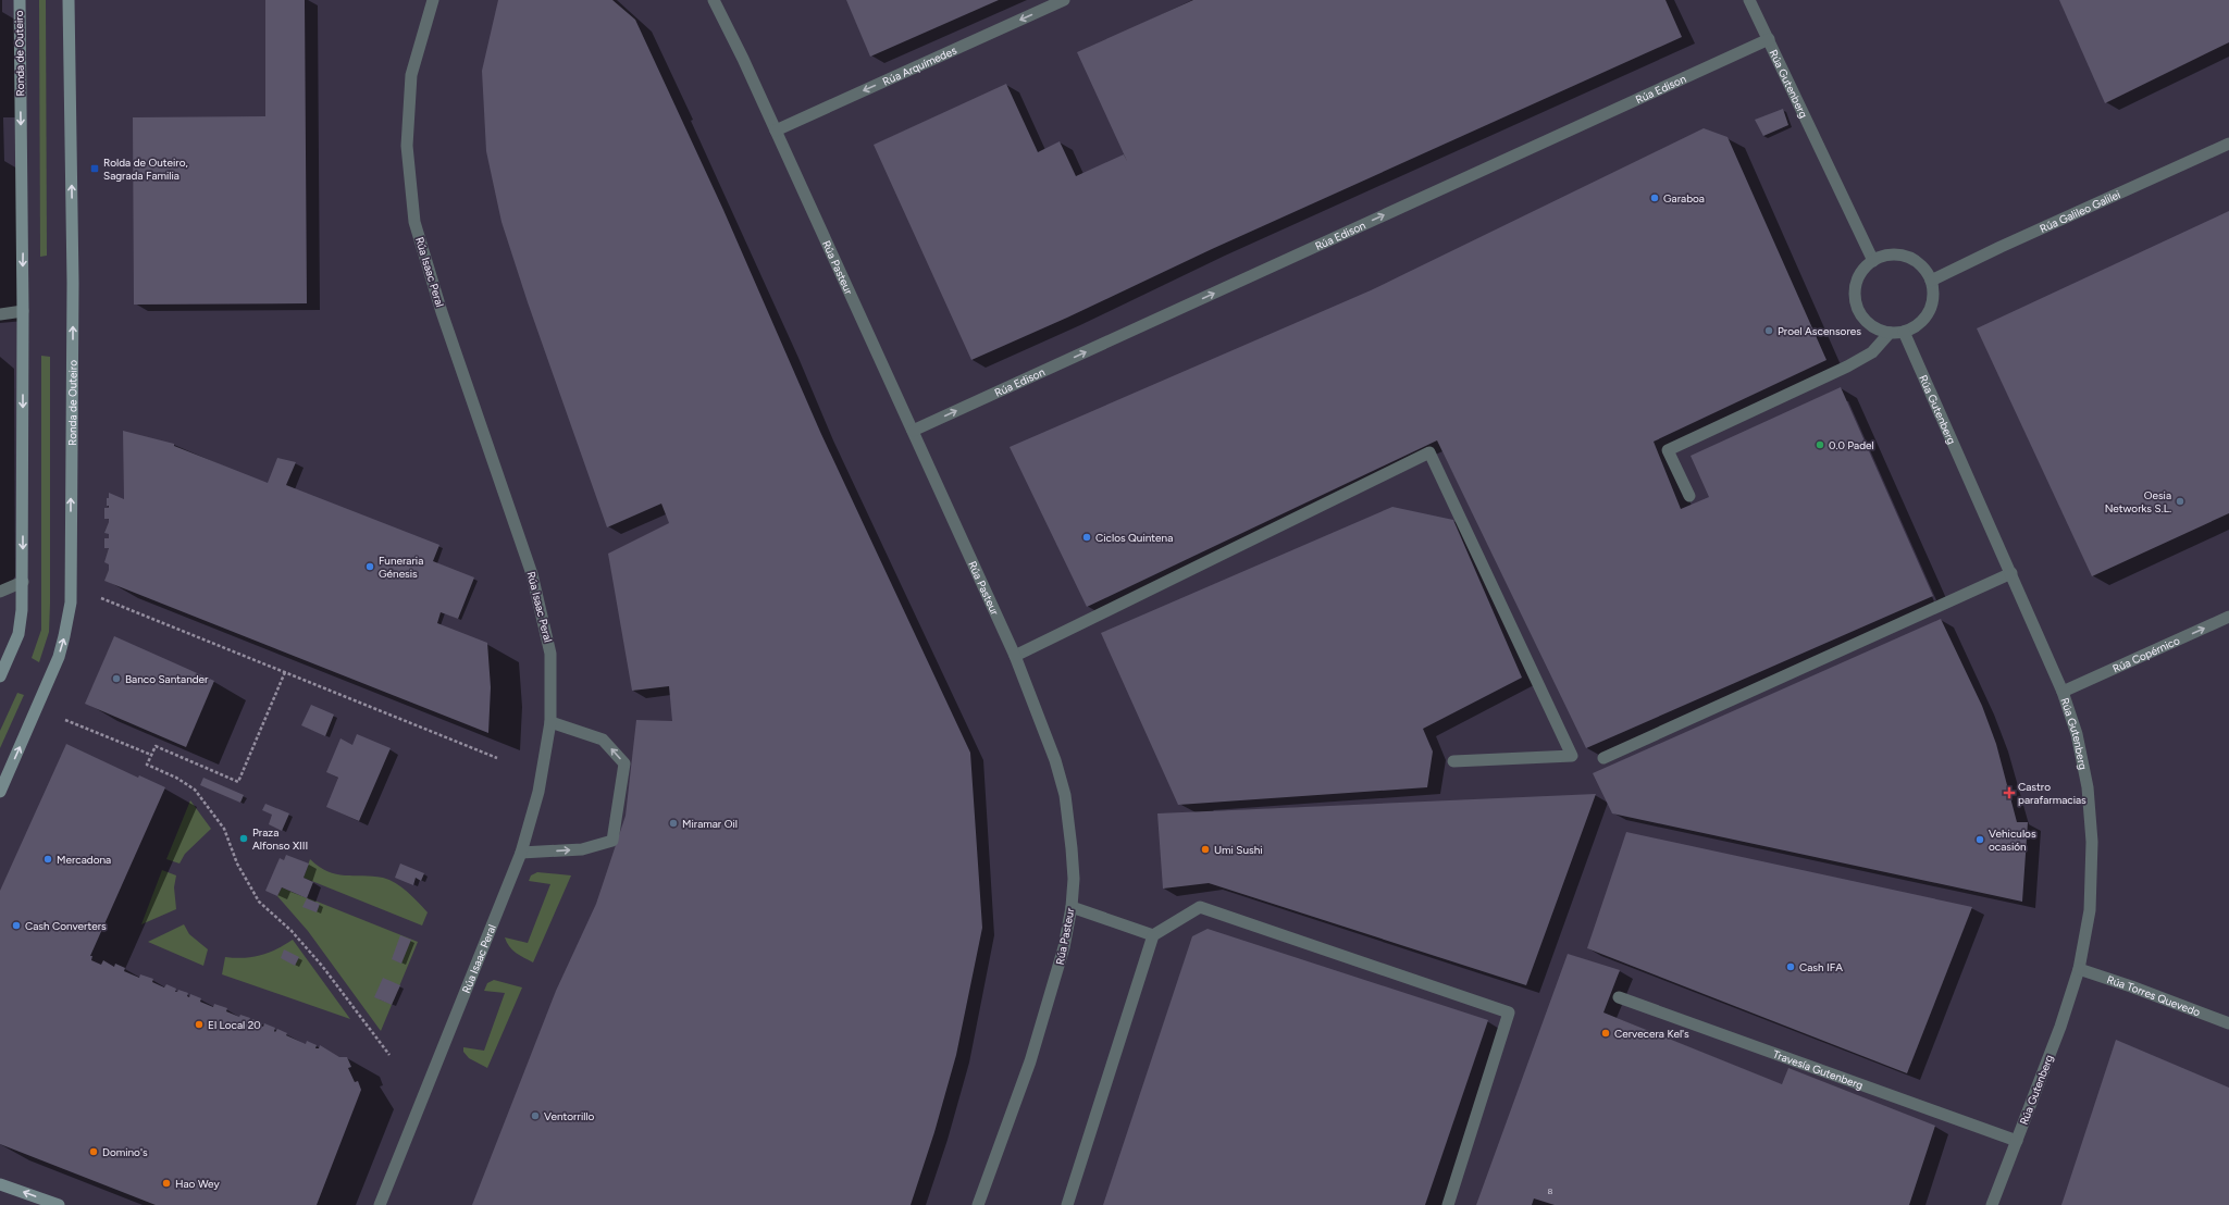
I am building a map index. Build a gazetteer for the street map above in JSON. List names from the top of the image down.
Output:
{
  "streets": {
    "main road": ["Ronda de Outeiro"],
    "street": [
      "Rúa Arquímedes",
      "Rúa Gutenberg",
      "Rúa Edison",
      "Rúa Galileo Galilei",
      "Rúa Pasteur",
      "Rúa Isaac Peral",
      "Rúa Copérnico",
      "Rúa Torres Quevedo",
      "Travesía Gutenberg"
    ]
  },
  "crossings": [
    ["Rúa Arquímedes", "Rúa Pasteur"],
    ["Rúa Gutenberg", "Rúa Edison"],
    ["Rúa Gutenberg", "Rúa Galileo Galilei"],
    ["Rúa Gutenberg", "Rúa Copérnico"],
    ["Rúa Gutenberg", "Rúa Torres Quevedo"],
    ["Rúa Gutenberg", "Travesía Gutenberg"],
    ["Rúa Edison", "Rúa Pasteur"]
  ],
  "one_way": ["Rúa Arquímedes", "Rúa Edison", "Rúa Copérnico"],
  "places": {
    "transit": ["Rolda de Outeiro, Sagrada Familia"],
    "other": [
      "Garaboa",
      "Proel Ascensores",
      "0.0 Padel",
      "Oesia Networks S.L.",
      "Ciclos Quintena",
      "Funeraria Génesis",
      "Banco Santander",
      "Miramar Oil",
      "Praza Alfonso XIII",
      "Vehiculos ocasión",
      "Umi Sushi",
      "Mercadona",
      "Cash Converters",
      "Cash IFA",
      "El Local 20",
      "Cervecera Kel's",
      "Ventorrillo",
      "Domino's",
      "Hao Wey"
    ],
    "health": ["Castro parafarmacias"]
  },
  "house_numbers": ["8"]
}
